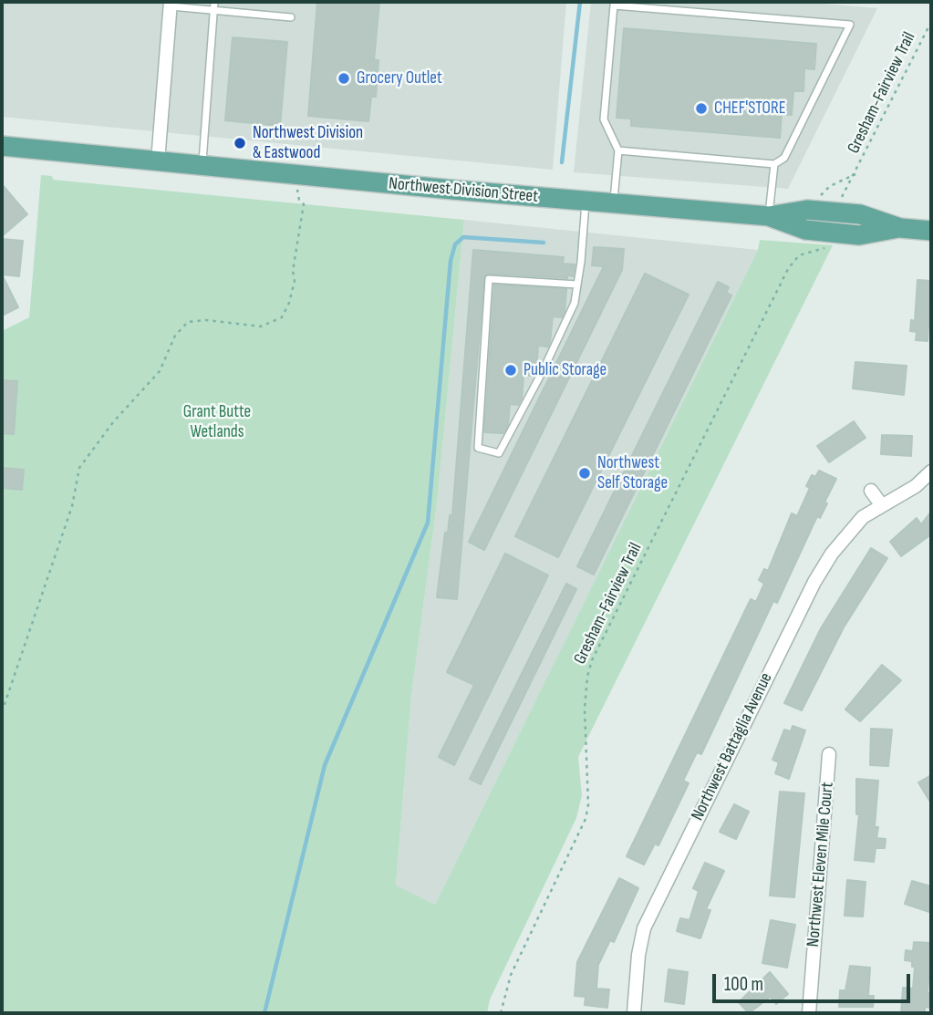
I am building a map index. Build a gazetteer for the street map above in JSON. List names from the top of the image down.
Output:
{
  "streets": {
    "main road": ["Northwest Division Street"],
    "street": ["Northwest Battaglia Avenue", "Northwest Eleven Mile Court"],
    "path": ["Gresham-Fairview Trail"]
  },
  "crossings": [
    ["Gresham-Fairview Trail", "Northwest Division Street"]
  ],
  "parks": ["Grant Butte Wetlands"],
  "places": [
    "Grocery Outlet",
    "CHEF'STORE",
    "Northwest Division & Eastwood",
    "Public Storage",
    "Northwest Self Storage"
  ],
  "scale_bar": "100 m"
}
